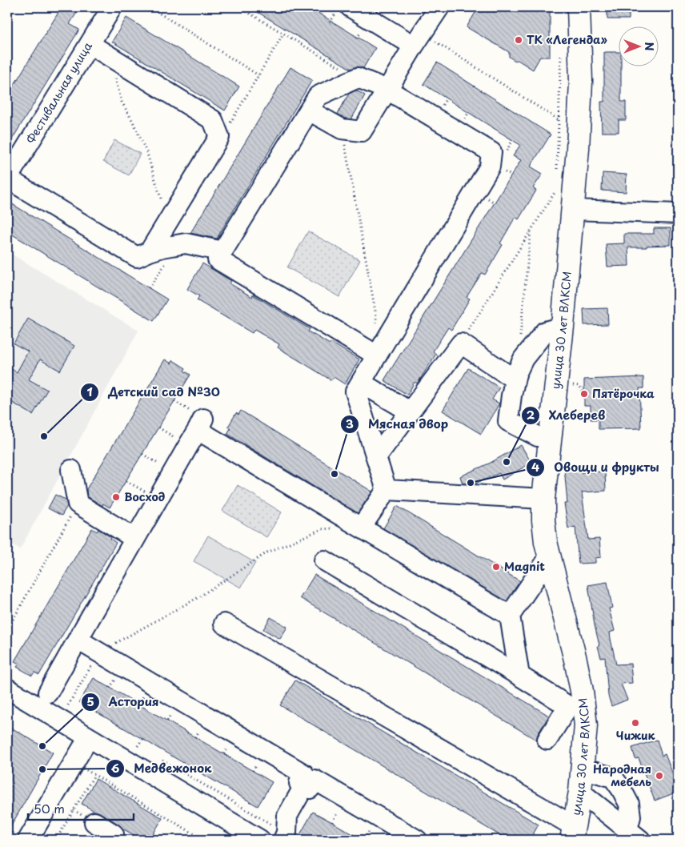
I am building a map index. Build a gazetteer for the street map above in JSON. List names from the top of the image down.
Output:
{
  "streets": {
    "main road": ["улица 30 лет ВЛКСМ"],
    "street": ["Фестивальная улица"]
  },
  "places": [
    "ТК «Легенда»",
    "Пятёрочка",
    "Детский сад №30",
    "Хлеберев",
    "Мясная двор",
    "Овощи и фрукты",
    "Восход",
    "Magnit",
    "Чижик",
    "Астория",
    "Медвежонок",
    "Народная мебель"
  ],
  "scale_bar": "50 m",
  "north": "right"
}
